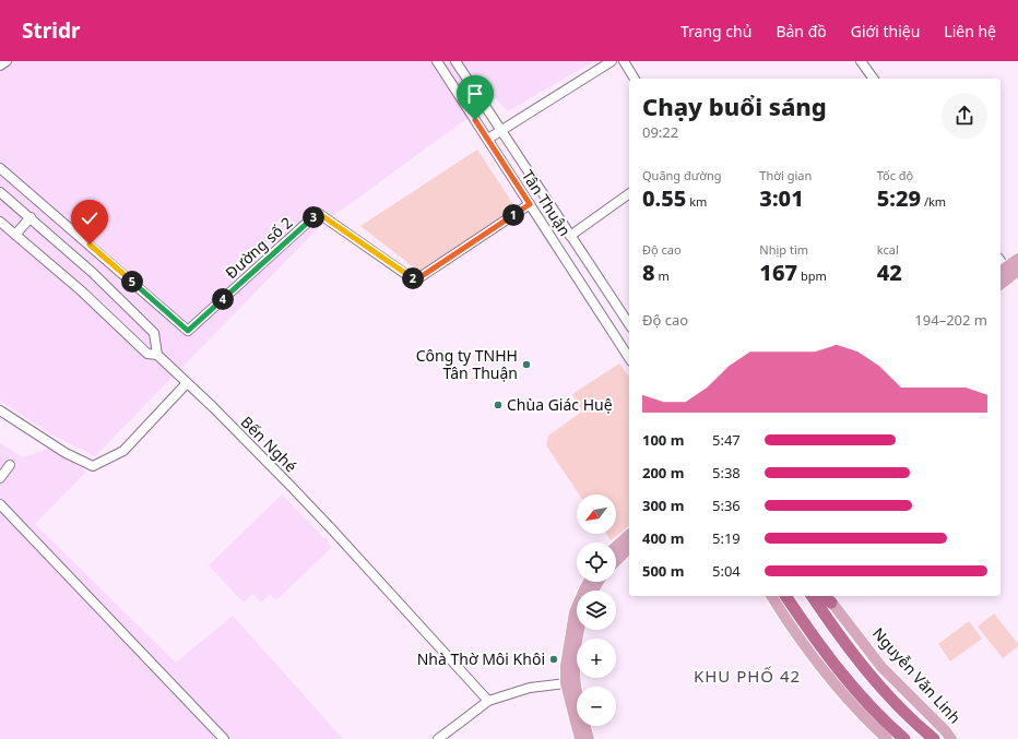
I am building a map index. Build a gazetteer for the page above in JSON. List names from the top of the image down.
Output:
{
  "streets": {
    "highway": ["Nguyễn Văn Linh"],
    "street": ["Tân Thuận", "Đường số 2", "Bến Nghé"]
  },
  "crossings": [
    ["Tân Thuận", "Đường số 2"]
  ],
  "districts": ["KHU PHỐ 42"],
  "places": ["Công ty TNHH Tân Thuận", "Chùa Giác Huệ", "Nhà Thờ Môi Khôi"],
  "north": "bottom left",
  "page": {
    "header": "Stridr",
    "nav": [
      "Trang chủ",
      "Bản đồ",
      "Giới thiệu",
      "Liên hệ"
    ],
    "heading": ["Chạy buổi sáng", "09:22"],
    "stats": [
      ["Quãng đường", "0.55 km"],
      ["Thời gian", "3:01"],
      ["Tốc độ", "5:29 /km"],
      ["Độ cao", "8 m"],
      ["Nhịp tim", "167 bpm"],
      ["kcal", "42"]
    ],
    "pins": [
      "1",
      "3",
      "2",
      "5",
      "4"
    ],
    "chart": ["Độ cao", "194–202 m"],
    "list": [
      {
        "name": "100 m",
        "note": "5:47"
      },
      {
        "name": "200 m",
        "note": "5:38"
      },
      {
        "name": "300 m",
        "note": "5:36"
      },
      {
        "name": "400 m",
        "note": "5:19"
      },
      {
        "name": "500 m",
        "note": "5:04"
      }
    ],
    "map_buttons": ["+", "−"]
  }
}
